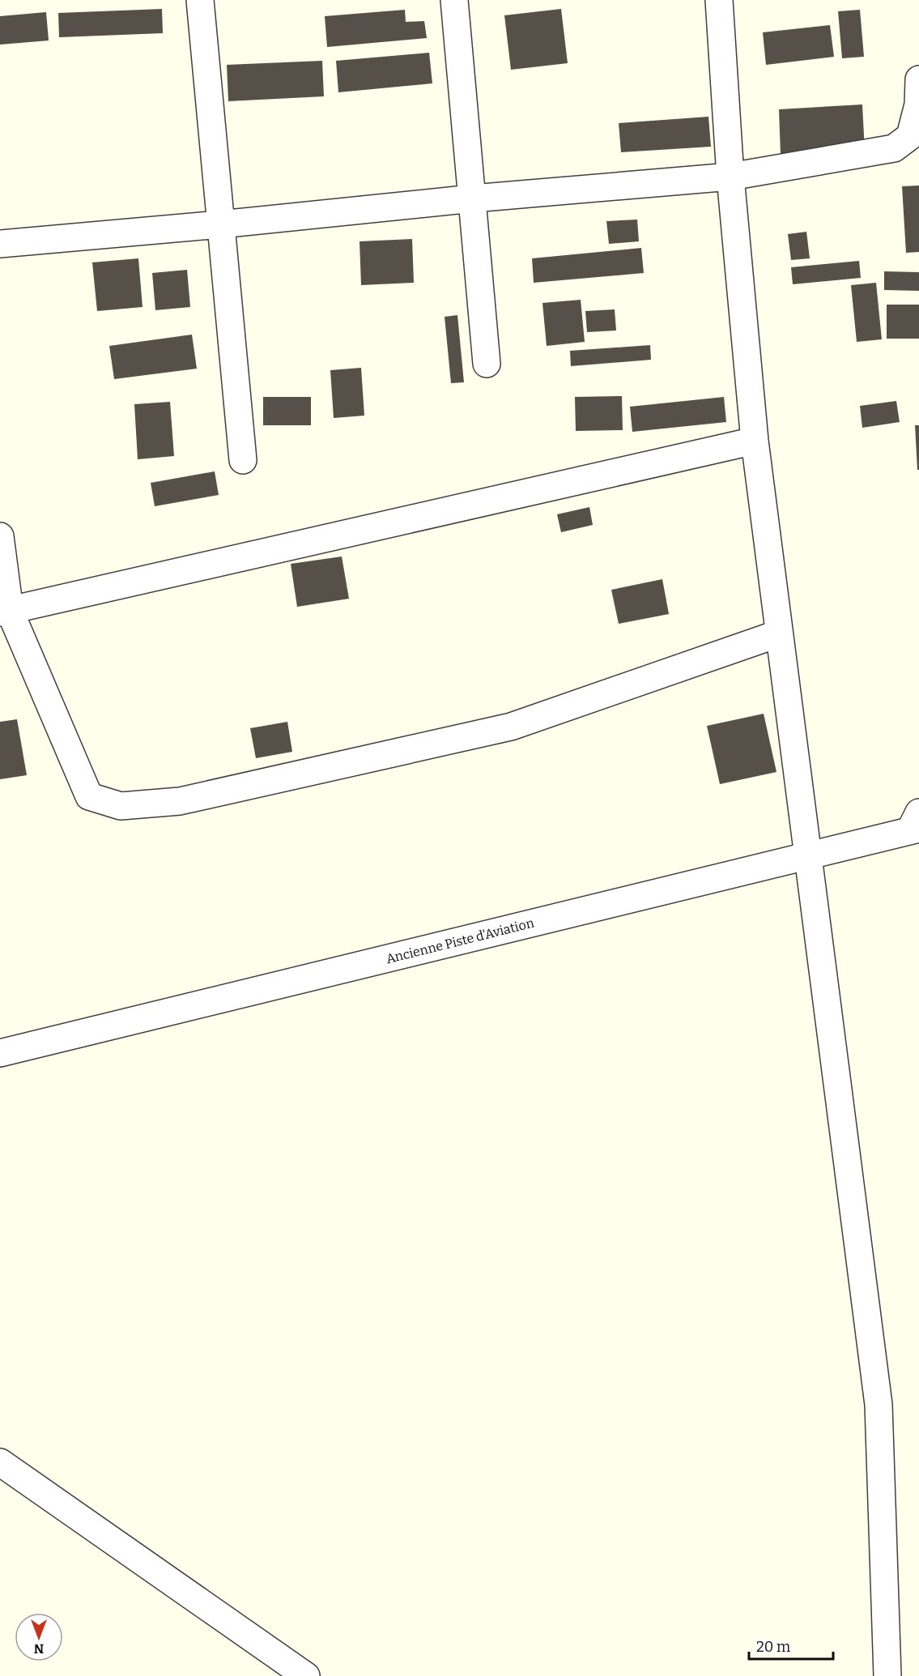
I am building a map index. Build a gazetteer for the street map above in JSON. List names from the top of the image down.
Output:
{
  "streets": {
    "street": ["Ancienne Piste d'Aviation"]
  },
  "scale_bar": "20 m",
  "north": "bottom"
}
